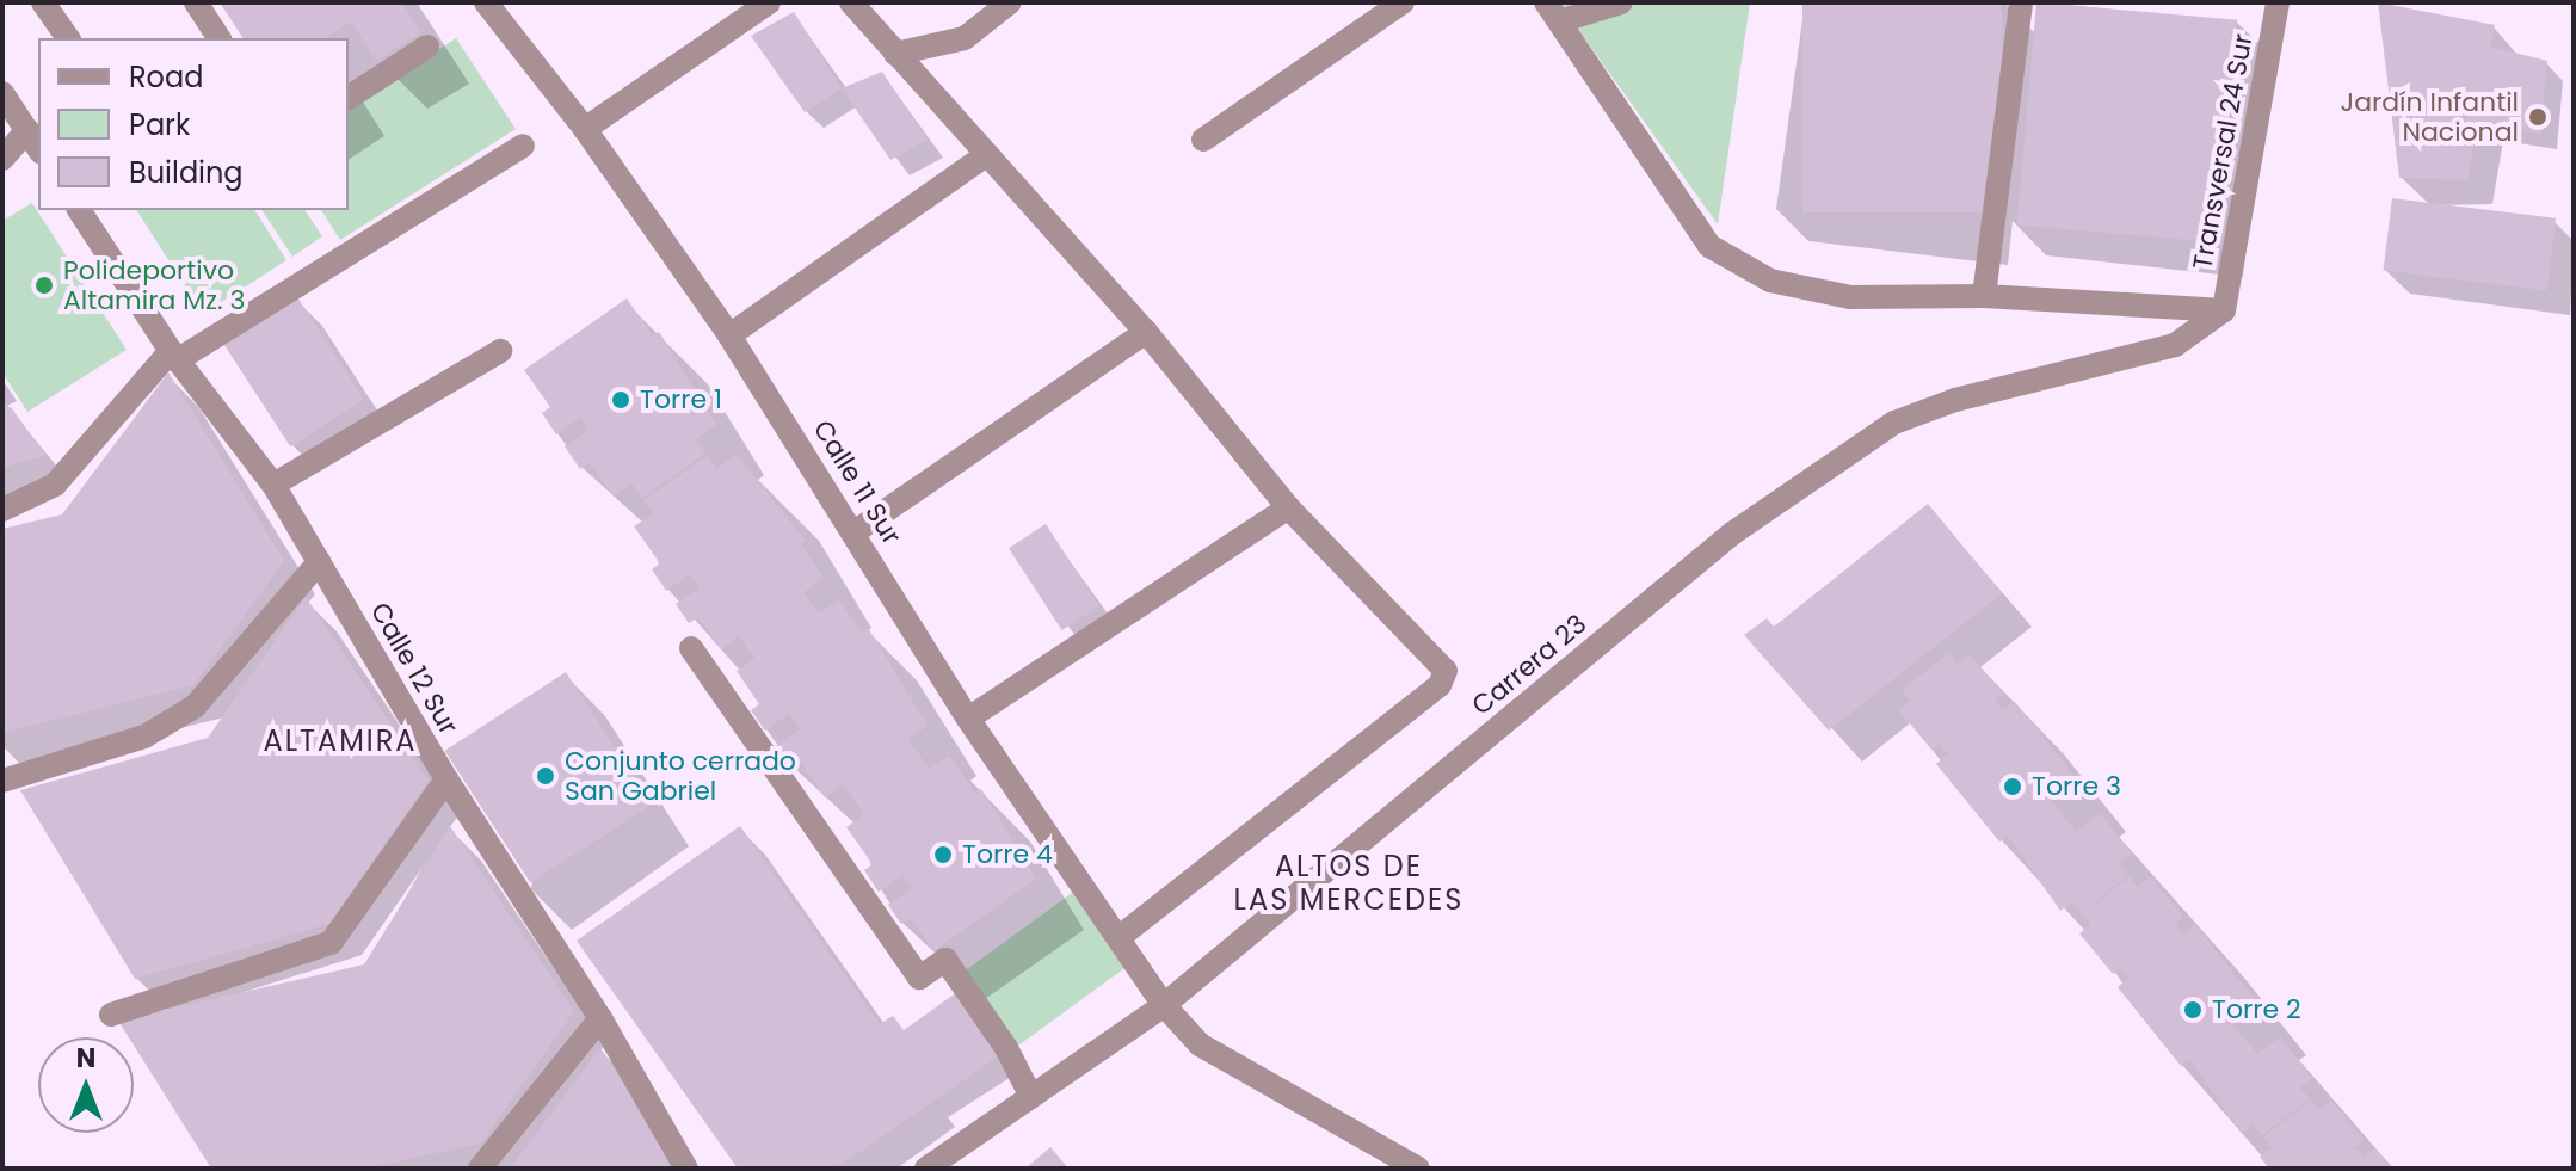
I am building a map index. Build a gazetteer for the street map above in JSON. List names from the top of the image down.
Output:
{
  "streets": {
    "street": [
      "Transversal 24 Sur",
      "Calle 11 Sur",
      "Carrera 23",
      "Calle 12 Sur"
    ]
  },
  "crossings": [
    ["Transversal 24 Sur", "Carrera 23"],
    ["Calle 11 Sur", "Carrera 23"]
  ],
  "districts": ["ALTAMIRA", "ALTOS DE LAS MERCEDES"],
  "places": [
    "Jardín Infantil Nacional",
    "Polideportivo Altamira Mz. 3",
    "Torre 1",
    "Conjunto cerrado San Gabriel",
    "Torre 3",
    "Torre 4",
    "Torre 2"
  ],
  "legend": ["Road", "Park", "Building"],
  "north": "top"
}
